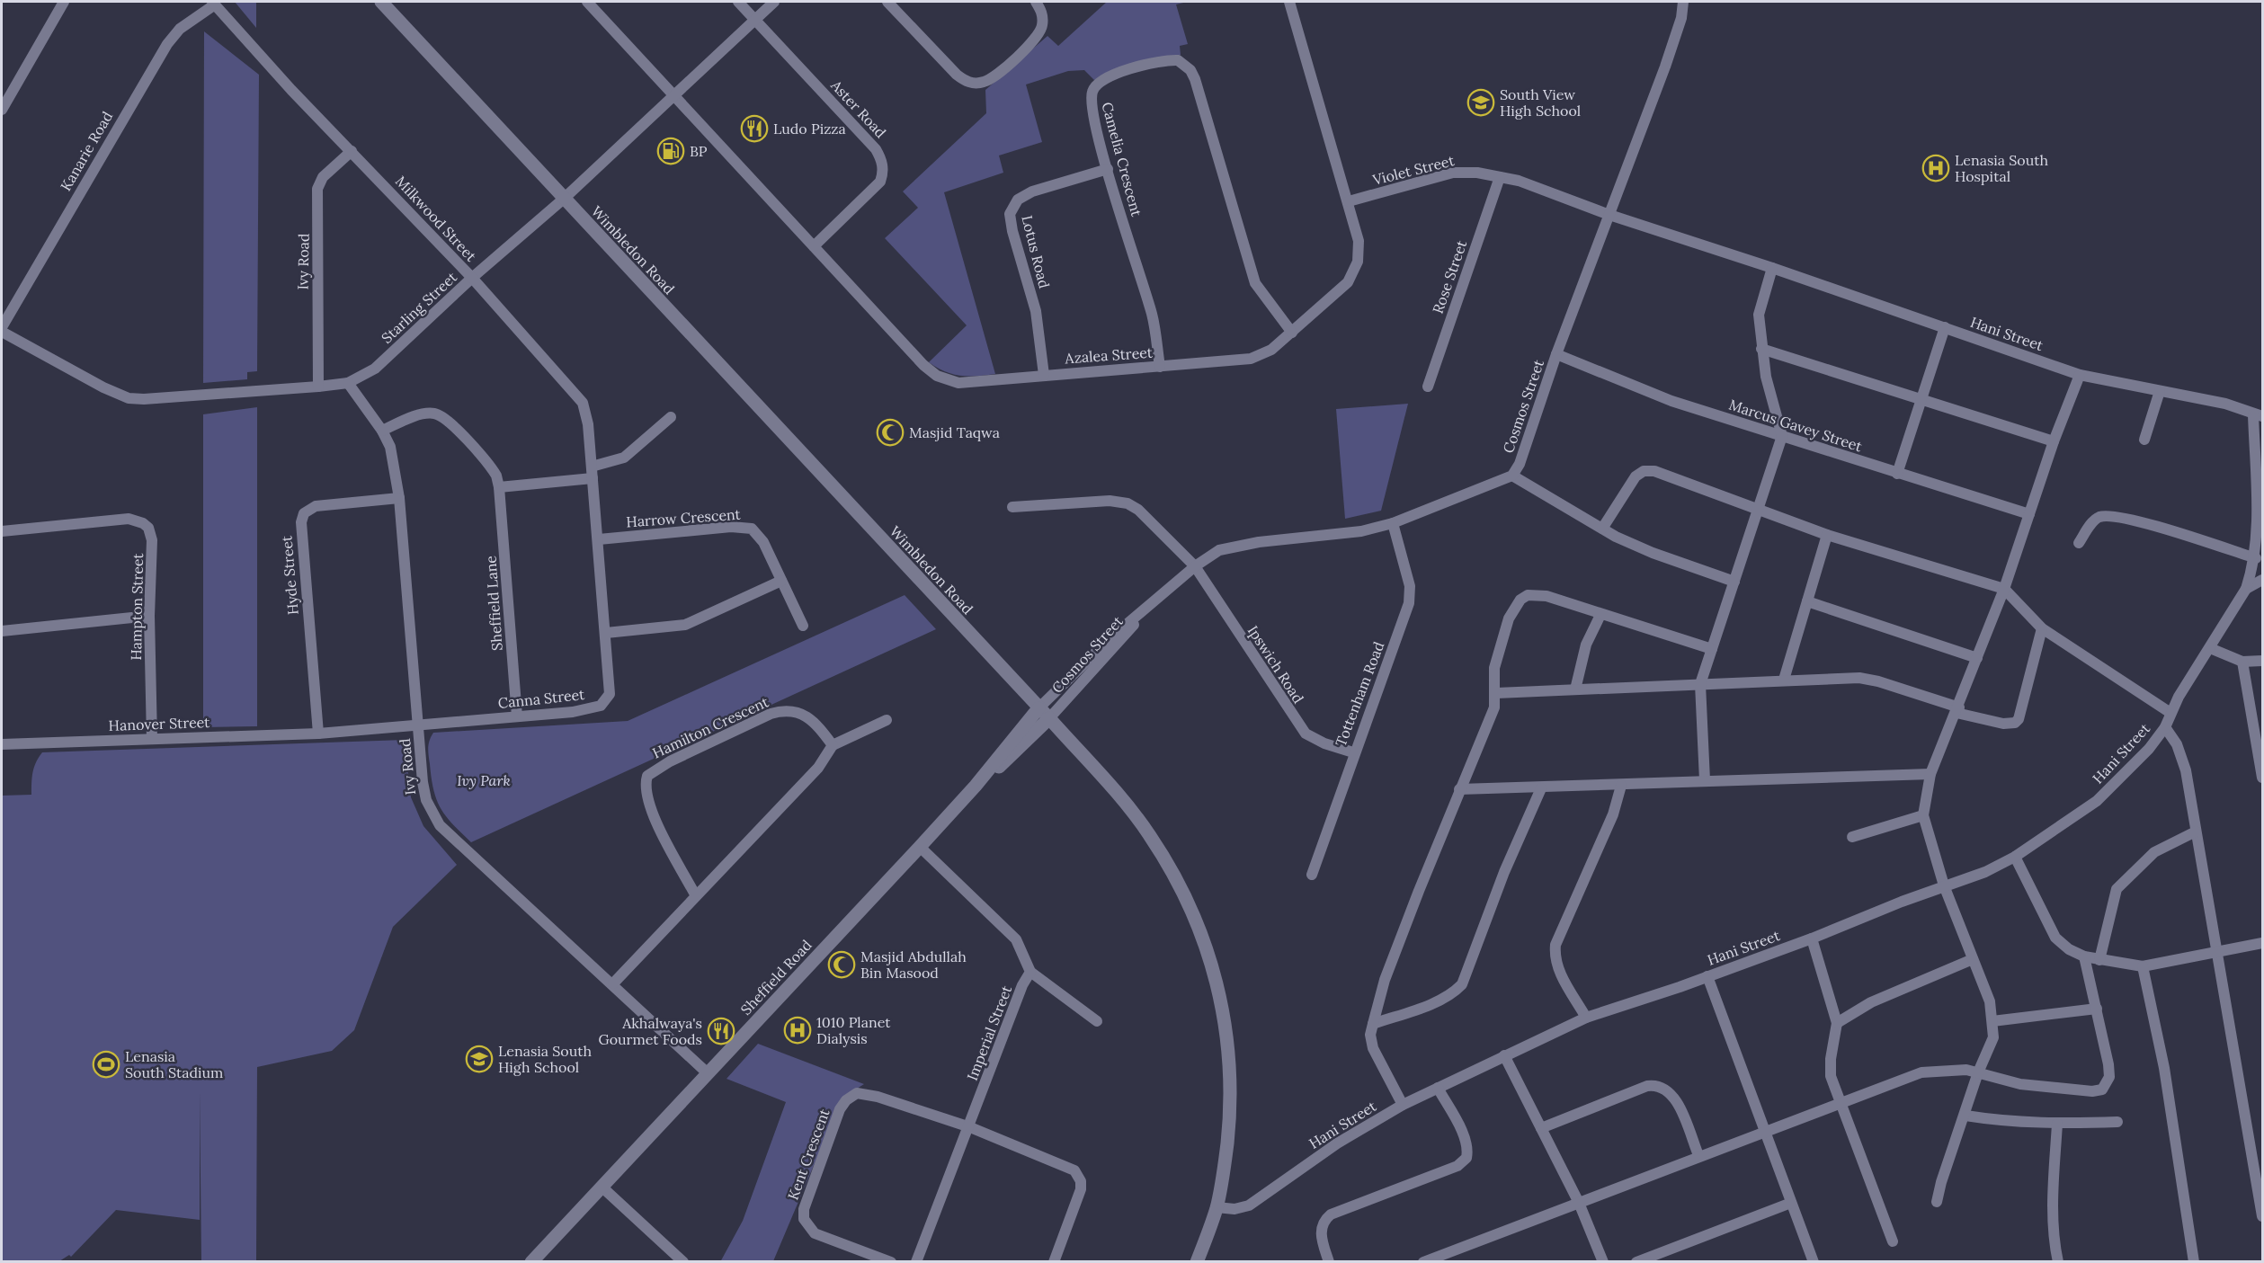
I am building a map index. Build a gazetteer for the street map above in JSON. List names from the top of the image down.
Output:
{
  "streets": {
    "street": [
      "Aster Road",
      "Kanarie Road",
      "Camelia Crescent",
      "Violet Street",
      "Milkwood Street",
      "Wimbledon Road",
      "Lotus Road",
      "Ivy Road",
      "Rose Street",
      "Starling Street",
      "Hani Street",
      "Azalea Street",
      "Cosmos Street",
      "Marcus Gavey Street",
      "Harrow Crescent",
      "Hyde Street",
      "Sheffield Lane",
      "Hampton Street",
      "Ipswich Road",
      "Tottenham Road",
      "Canna Street",
      "Hanover Street",
      "Hamilton Crescent",
      "Sheffield Road",
      "Imperial Street",
      "Kent Crescent"
    ]
  },
  "crossings": [
    ["Aster Road", "Starling Street"],
    ["Aster Road", "Azalea Street"],
    ["Kanarie Road", "Milkwood Street"],
    ["Camelia Crescent", "Lotus Road"],
    ["Camelia Crescent", "Azalea Street"],
    ["Violet Street", "Rose Street"],
    ["Violet Street", "Hani Street"],
    ["Violet Street", "Azalea Street"],
    ["Violet Street", "Cosmos Street"],
    ["Milkwood Street", "Ivy Road"],
    ["Milkwood Street", "Starling Street"],
    ["Milkwood Street", "Canna Street"],
    ["Wimbledon Road", "Starling Street"],
    ["Wimbledon Road", "Hani Street"],
    ["Wimbledon Road", "Cosmos Street"],
    ["Wimbledon Road", "Sheffield Road"],
    ["Lotus Road", "Azalea Street"],
    ["Ivy Road", "Starling Street"],
    ["Ivy Road", "Hyde Street"],
    ["Ivy Road", "Canna Street"],
    ["Ivy Road", "Sheffield Road"],
    ["Starling Street", "Azalea Street"],
    ["Hani Street", "Cosmos Street"],
    ["Cosmos Street", "Marcus Gavey Street"],
    ["Cosmos Street", "Ipswich Road"],
    ["Cosmos Street", "Tottenham Road"],
    ["Cosmos Street", "Sheffield Road"],
    ["Harrow Crescent", "Canna Street"],
    ["Hyde Street", "Canna Street"],
    ["Hyde Street", "Hanover Street"],
    ["Sheffield Lane", "Canna Street"],
    ["Hampton Street", "Hanover Street"],
    ["Ipswich Road", "Tottenham Road"],
    ["Canna Street", "Hanover Street"],
    ["Imperial Street", "Kent Crescent"]
  ],
  "parks": ["Ivy Park"],
  "places": {
    "school or university": ["South View High School", "Lenasia South High School"],
    "restaurant": ["Ludo Pizza", "Akhalwaya's Gourmet Foods"],
    "fuel station": ["BP"],
    "hospital": ["Lenasia South Hospital", "1010 Planet Dialysis"],
    "mosque": ["Masjid Taqwa", "Masjid Abdullah Bin Masood"],
    "sports": ["Lenasia South Stadium"]
  }
}
